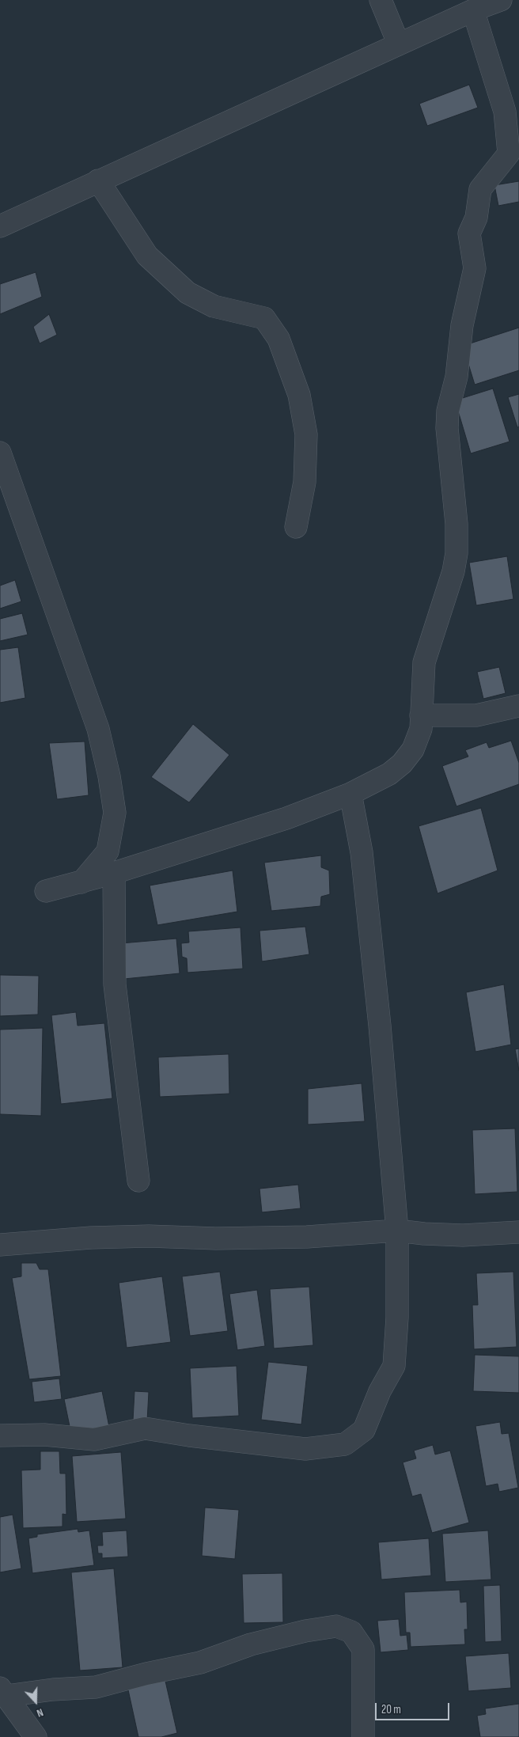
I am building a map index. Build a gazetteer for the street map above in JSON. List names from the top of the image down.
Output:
{
  "scale_bar": "20 m",
  "north": "bottom"
}
